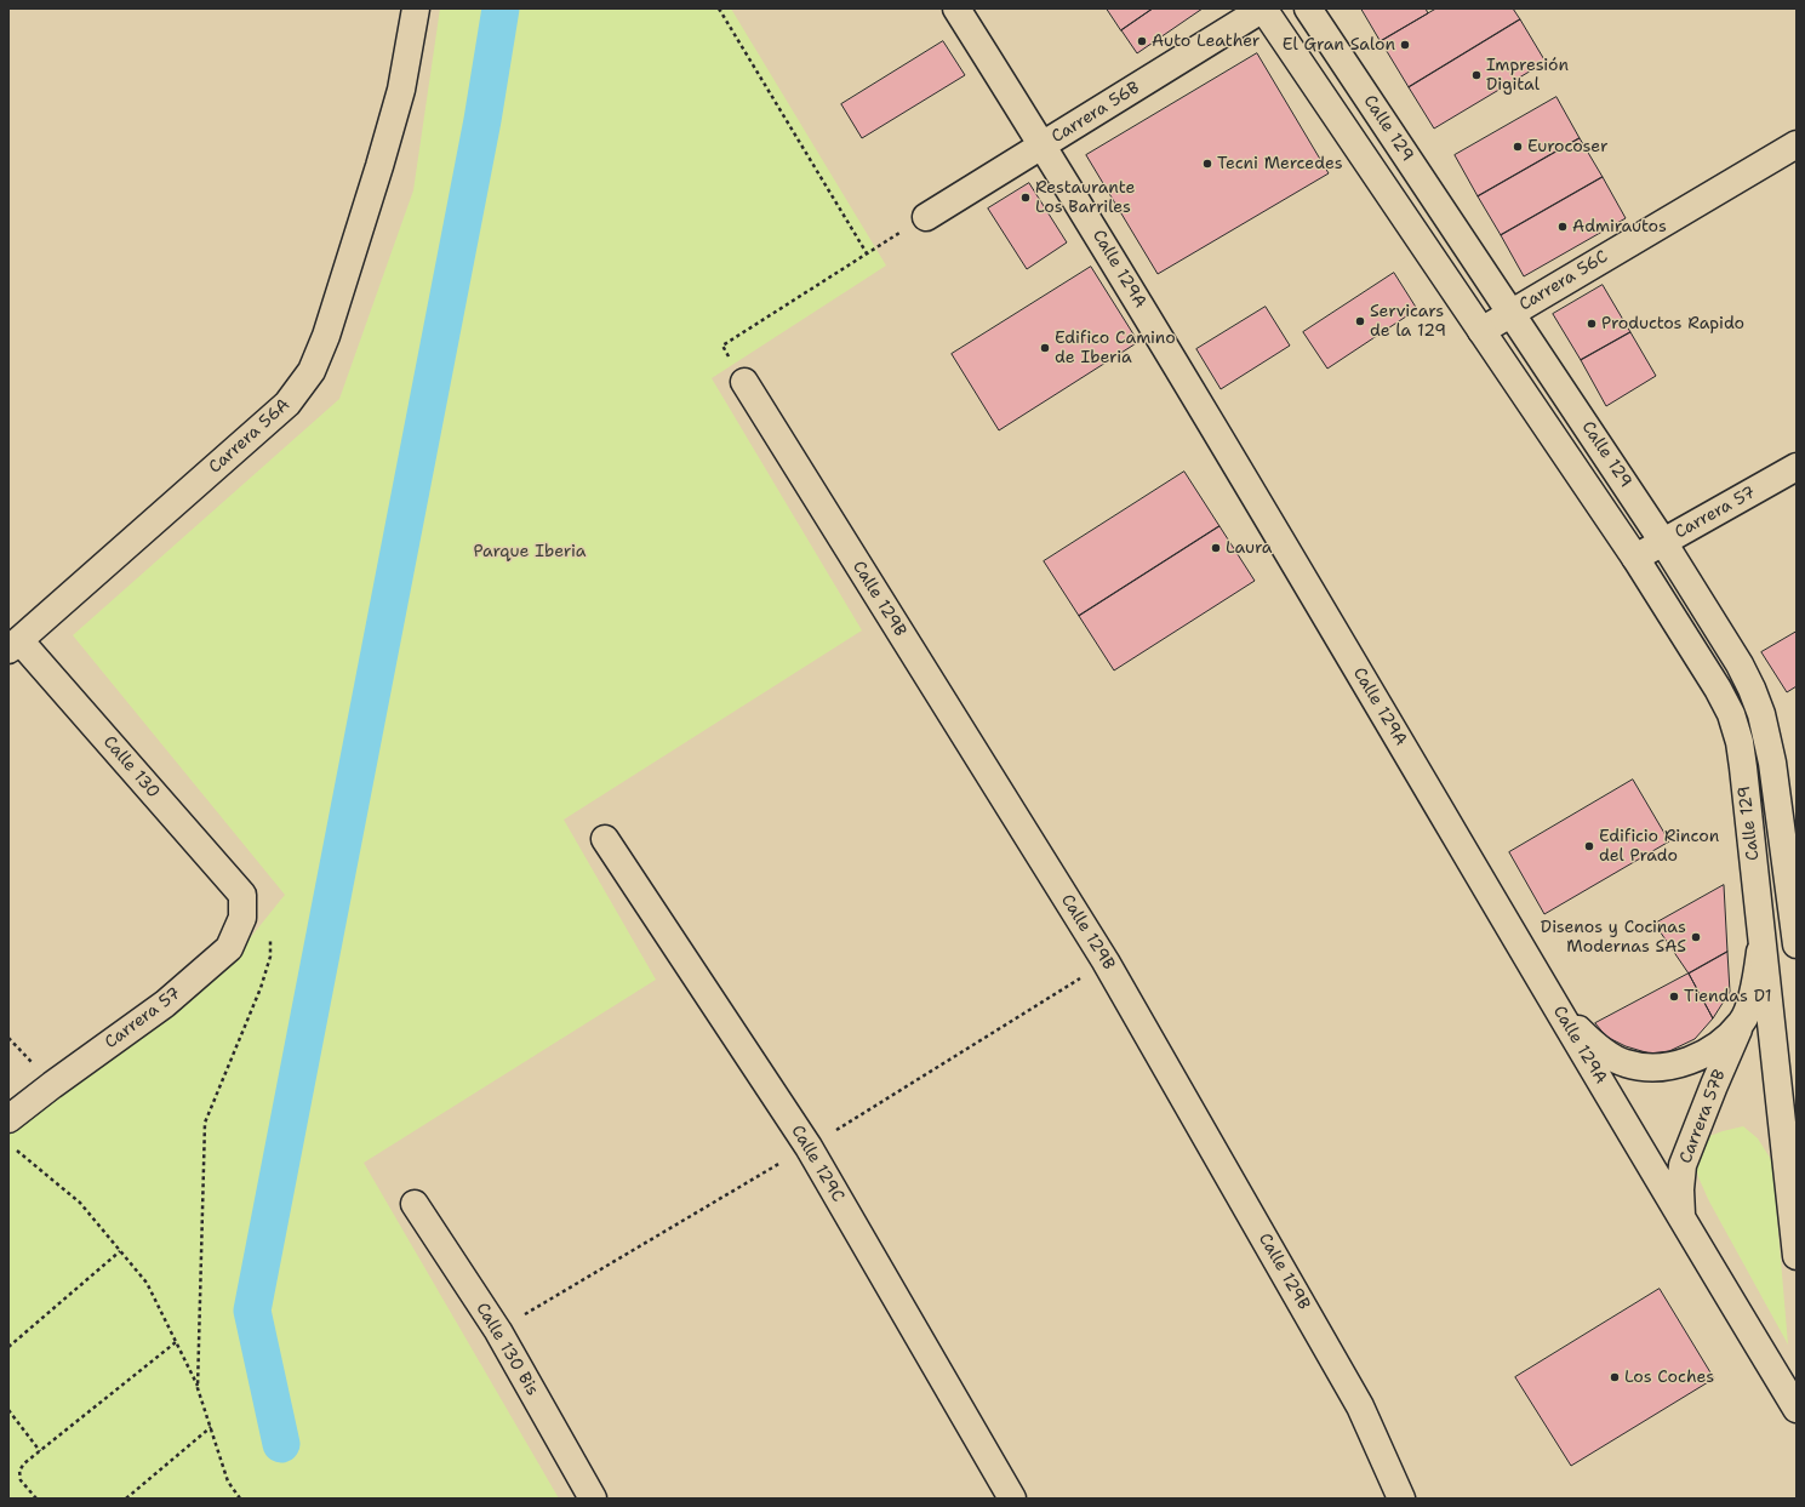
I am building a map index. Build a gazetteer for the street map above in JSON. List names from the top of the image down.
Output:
{
  "streets": {
    "street": [
      "Carrera 56B",
      "Calle 129",
      "Calle 129A",
      "Carrera 56C",
      "Carrera 56A",
      "Carrera 57",
      "Calle 129B",
      "Calle 130",
      "Carrera 57B",
      "Calle 129C",
      "Calle 130 Bis"
    ]
  },
  "crossings": [
    ["Carrera 56B", "Calle 129"],
    ["Carrera 56B", "Calle 129A"],
    ["Calle 129", "Calle 129A"],
    ["Calle 129", "Carrera 56C"],
    ["Calle 129", "Carrera 57"],
    ["Calle 129", "Carrera 57B"],
    ["Calle 129A", "Carrera 57B"],
    ["Carrera 56A", "Calle 130"],
    ["Carrera 57", "Calle 130"]
  ],
  "parks": ["Parque Iberia"],
  "places": [
    "Auto Leather",
    "El Gran Salon",
    "Impresión Digital",
    "Eurocoser",
    "Tecni Mercedes",
    "Restaurante Los Barriles",
    "Admirautos",
    "Servicars de la 129",
    "Productos Rapido",
    "Edifico Camino de Iberia",
    "Laura",
    "Edificio Rincon del Prado",
    "Disenos y Cocinas Modernas SAS",
    "Tiendas D1",
    "Los Coches"
  ]
}
